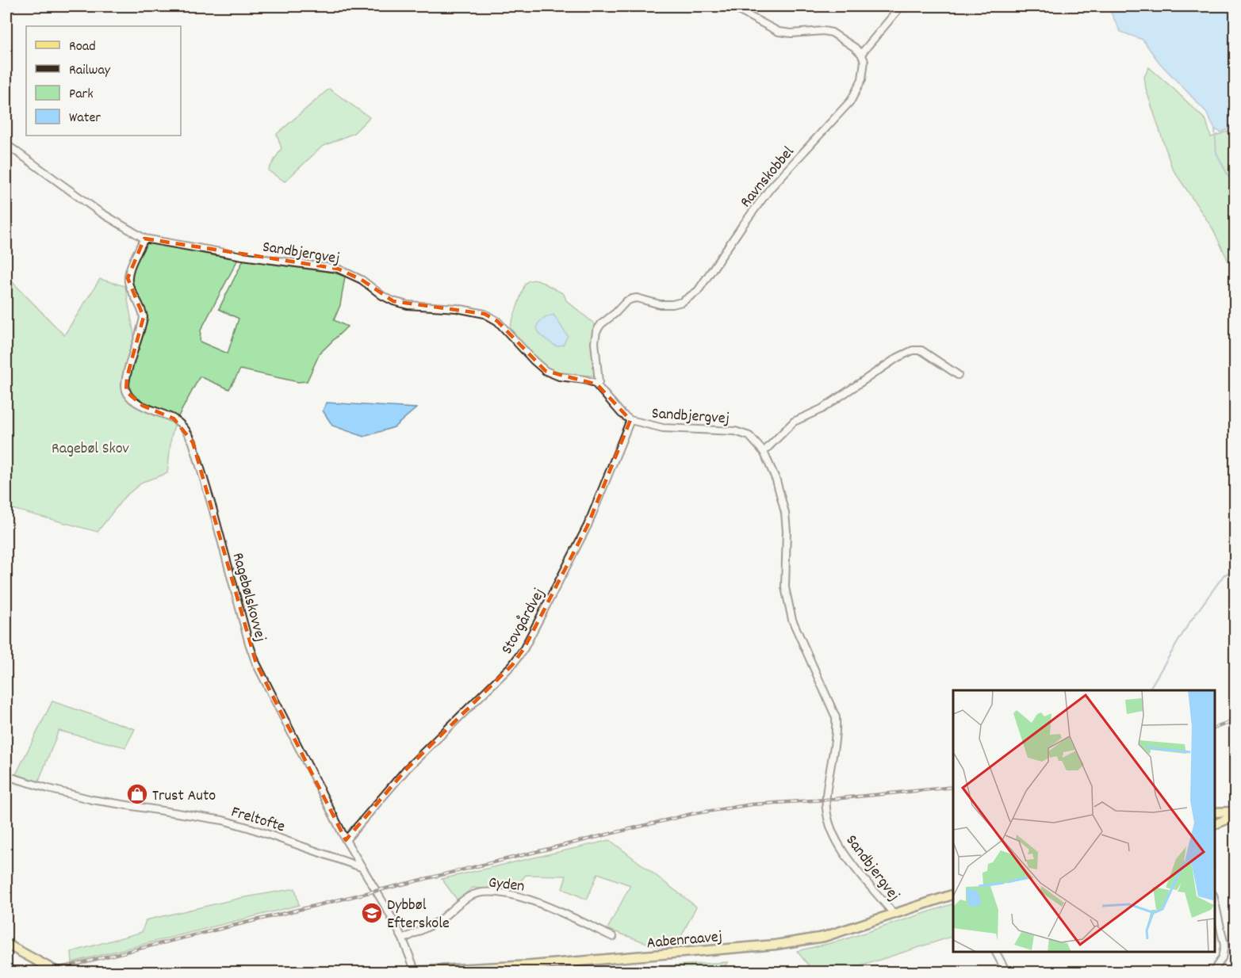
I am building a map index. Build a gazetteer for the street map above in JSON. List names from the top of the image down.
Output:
{
  "streets": {
    "main road": ["Aabenraavej"],
    "street": [
      "Ravnskobbel",
      "Sandbjergvej",
      "Ragebølskovvej",
      "Stovgårdvej",
      "Freltofte",
      "Gyden"
    ]
  },
  "crossings": [
    ["Ravnskobbel", "Sandbjergvej"],
    ["Sandbjergvej", "Ragebølskovvej"],
    ["Sandbjergvej", "Stovgårdvej"],
    ["Sandbjergvej", "Aabenraavej"],
    ["Ragebølskovvej", "Stovgårdvej"],
    ["Ragebølskovvej", "Freltofte"],
    ["Ragebølskovvej", "Gyden"],
    ["Ragebølskovvej", "Aabenraavej"]
  ],
  "parks": ["Ragebøl Skov"],
  "places": {
    "shop": ["Trust Auto"],
    "school or university": ["Dybbøl Efterskole"]
  },
  "legend": [
    "Road",
    "Railway",
    "Park",
    "Water"
  ]
}
